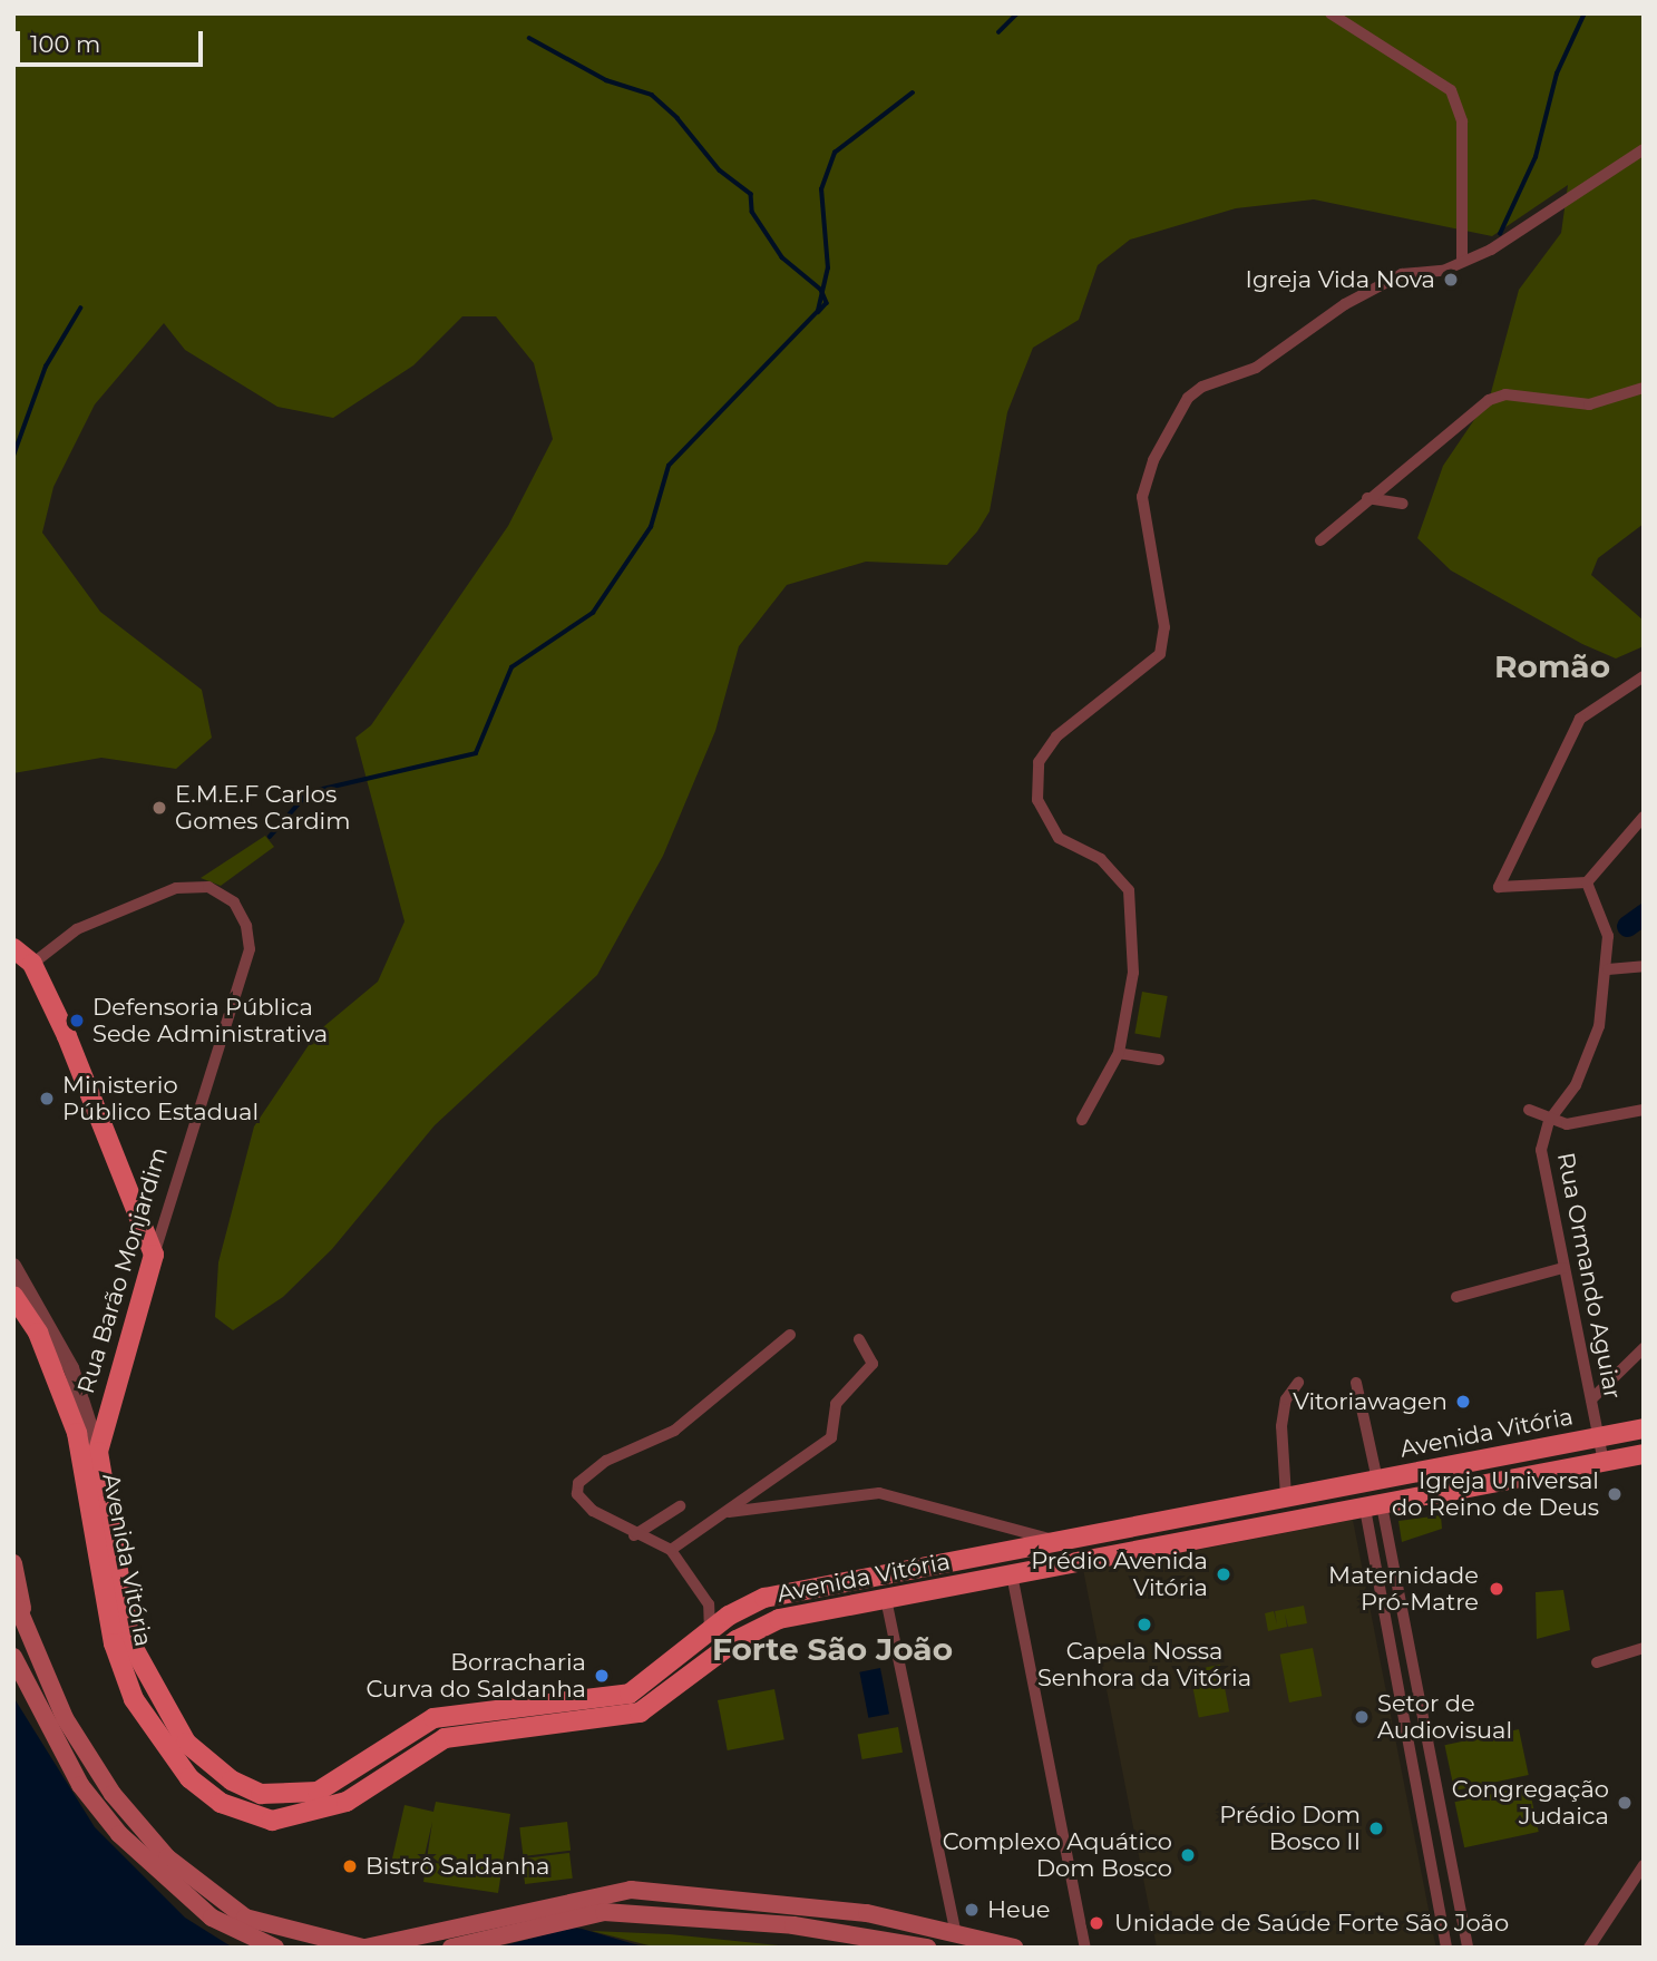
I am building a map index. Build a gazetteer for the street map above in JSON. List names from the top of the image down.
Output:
{
  "streets": {
    "main road": ["Rua Barão Monjardim", "Avenida Vitória"],
    "street": ["Rua Ormando Aguiar"]
  },
  "crossings": [
    ["Rua Barão Monjardim", "Avenida Vitória"],
    ["Rua Ormando Aguiar", "Avenida Vitória"]
  ],
  "districts": ["Romão", "Forte São João"],
  "places": [
    "Igreja Vida Nova",
    "E.M.E.F Carlos Gomes Cardim",
    "Defensoria Pública Sede Administrativa",
    "Ministerio Público Estadual",
    "Vitoriawagen",
    "Igreja Universal do Reino de Deus",
    "Prédio Avenida Vitória",
    "Maternidade Pró-Matre",
    "Capela Nossa Senhora da Vitória",
    "Borracharia Curva do Saldanha",
    "Setor de Audiovisual",
    "Congregação Judaica",
    "Prédio Dom Bosco II",
    "Complexo Aquático Dom Bosco",
    "Bistrô Saldanha",
    "Heue",
    "Unidade de Saúde Forte São João"
  ],
  "scale_bar": "100 m"
}
